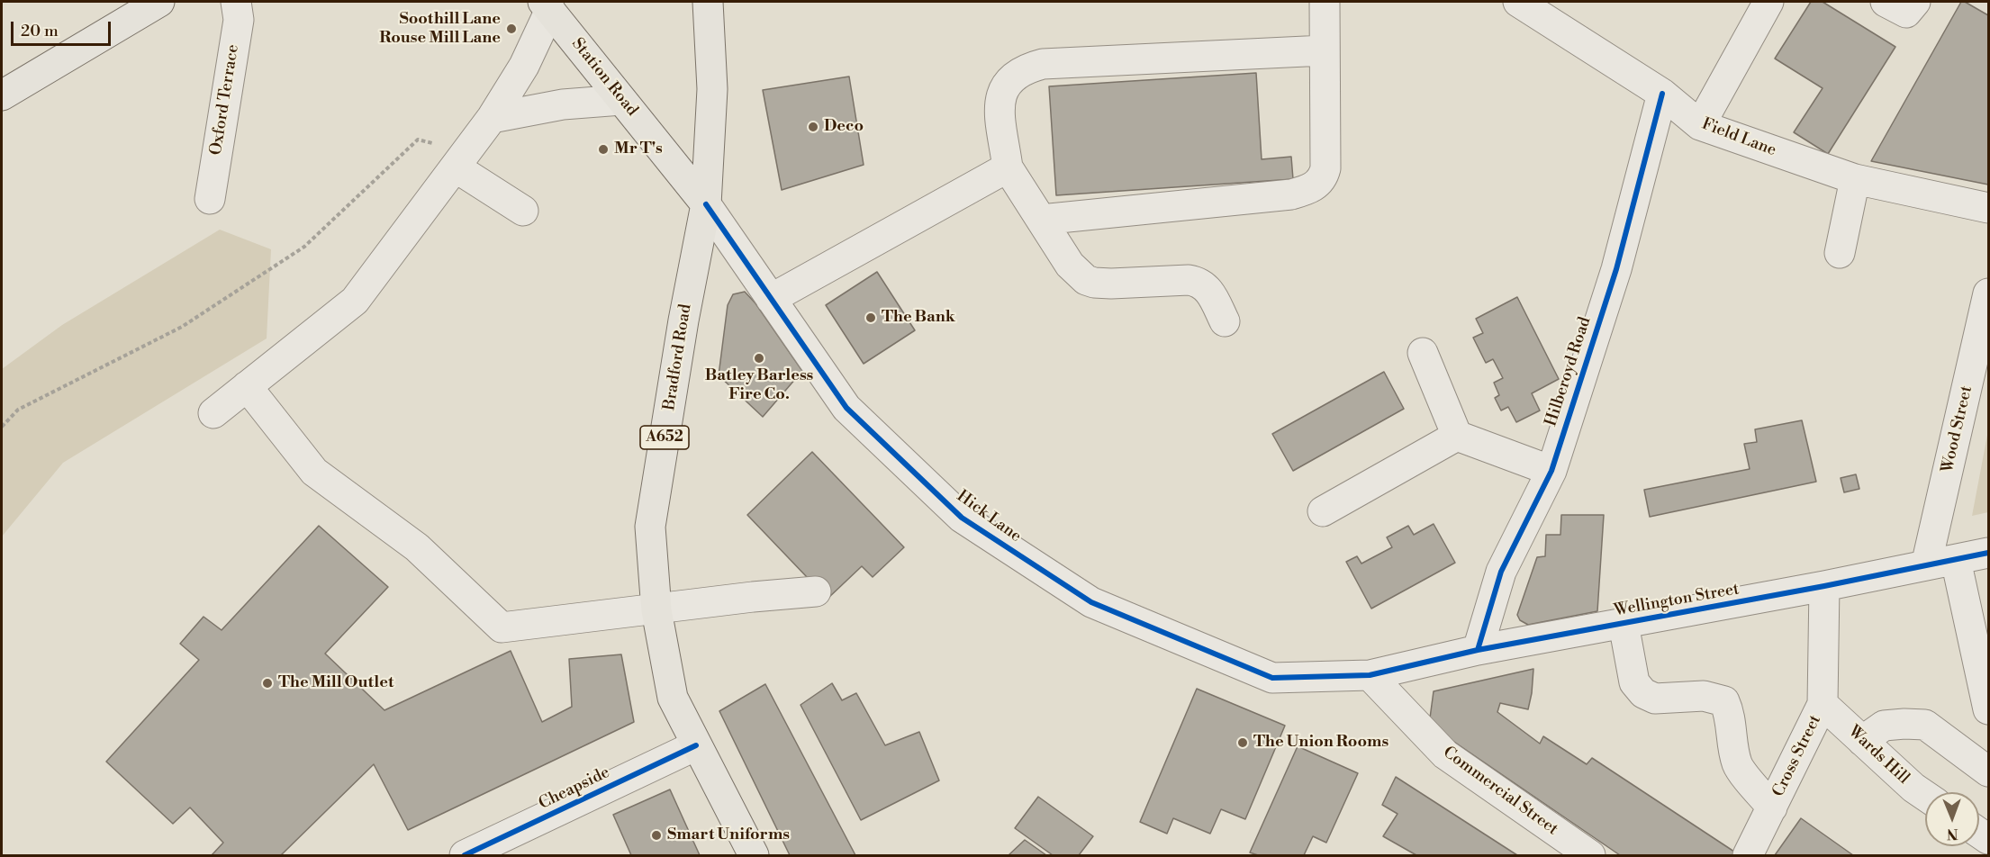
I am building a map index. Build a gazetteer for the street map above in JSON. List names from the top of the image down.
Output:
{
  "streets": {
    "main road": ["Station Road", "Bradford Road", "A652"],
    "street": [
      "Oxford Terrace",
      "Field Lane",
      "Hilberoyd Road",
      "Wood Street",
      "Hick Lane",
      "Wellington Street",
      "Wards Hill",
      "Cross Street",
      "Cheapside",
      "Commercial Street"
    ]
  },
  "crossings": [
    ["Station Road", "Bradford Road"],
    ["Station Road", "Hick Lane"],
    ["Field Lane", "Hilberoyd Road"],
    ["Bradford Road", "Hick Lane"],
    ["Bradford Road", "Cheapside"],
    ["Hilberoyd Road", "Wellington Street"],
    ["Wood Street", "Wellington Street"],
    ["Hick Lane", "Wellington Street"],
    ["Hick Lane", "Commercial Street"],
    ["Wellington Street", "Cross Street"],
    ["Wellington Street", "Commercial Street"],
    ["Wards Hill", "Cross Street"]
  ],
  "places": [
    "Soothill Lane Rouse Mill Lane",
    "Deco",
    "Mr T's",
    "The Bank",
    "Batley Barless Fire Co.",
    "The Mill Outlet",
    "The Union Rooms",
    "Smart Uniforms"
  ],
  "scale_bar": "20 m",
  "north": "bottom"
}
